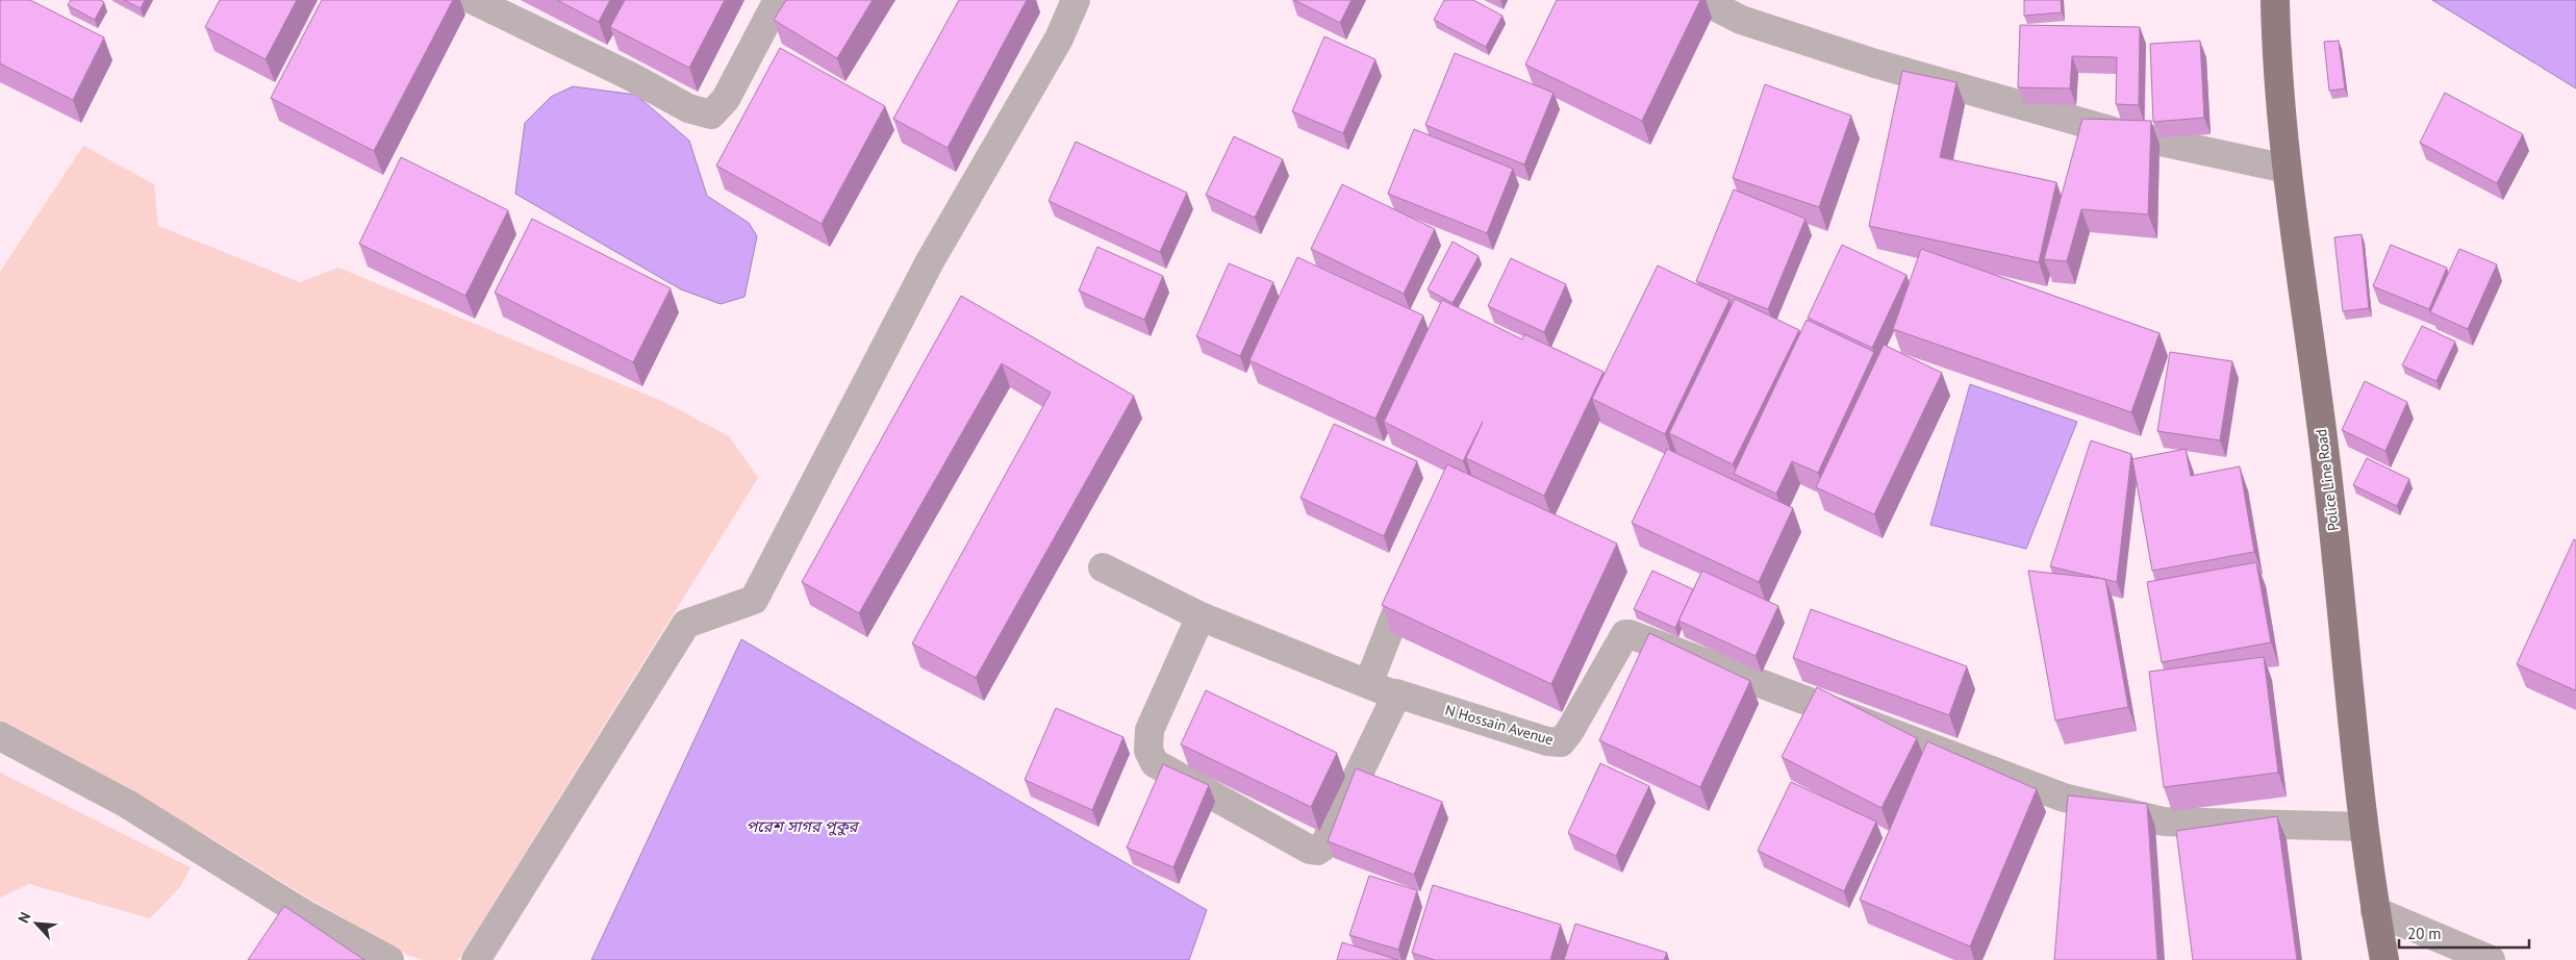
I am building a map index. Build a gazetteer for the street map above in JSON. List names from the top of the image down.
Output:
{
  "streets": {
    "main road": ["Police Line Road"],
    "street": ["N Hossain Avenue"]
  },
  "crossings": [
    ["Police Line Road", "N Hossain Avenue"]
  ],
  "water": ["পরেশ সাগর পুকুর"],
  "scale_bar": "20 m",
  "north": "top left"
}
